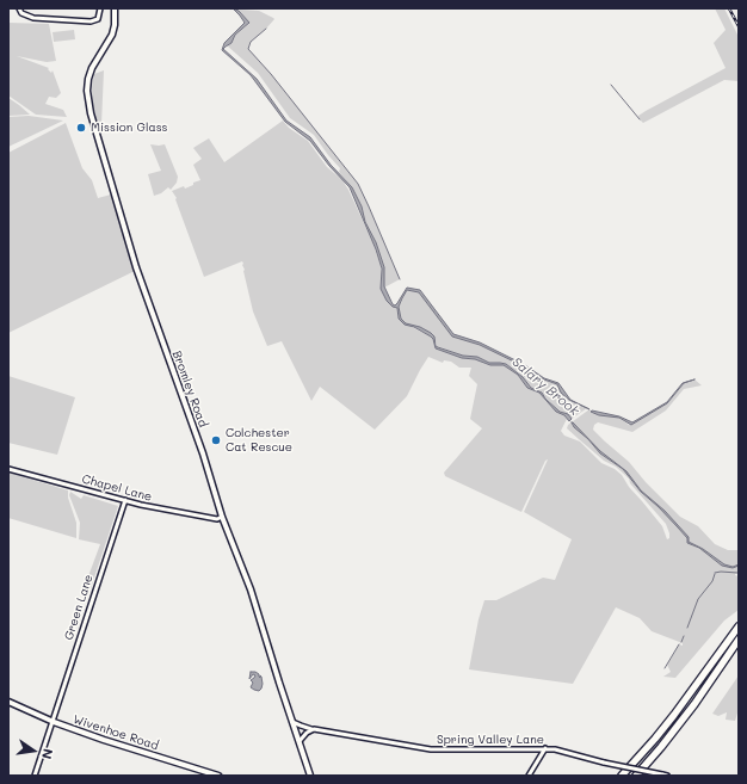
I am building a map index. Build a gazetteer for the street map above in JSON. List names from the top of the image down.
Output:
{
  "streets": {
    "street": [
      "Bromley Road",
      "Chapel Lane",
      "Green Lane",
      "Wivenhoe Road",
      "Spring Valley Lane"
    ]
  },
  "crossings": [
    ["Bromley Road", "Chapel Lane"],
    ["Bromley Road", "Spring Valley Lane"],
    ["Chapel Lane", "Green Lane"],
    ["Green Lane", "Wivenhoe Road"]
  ],
  "water": ["Salary Brook"],
  "places": ["Mission Glass", "Colchester Cat Rescue"],
  "north": "right"
}
